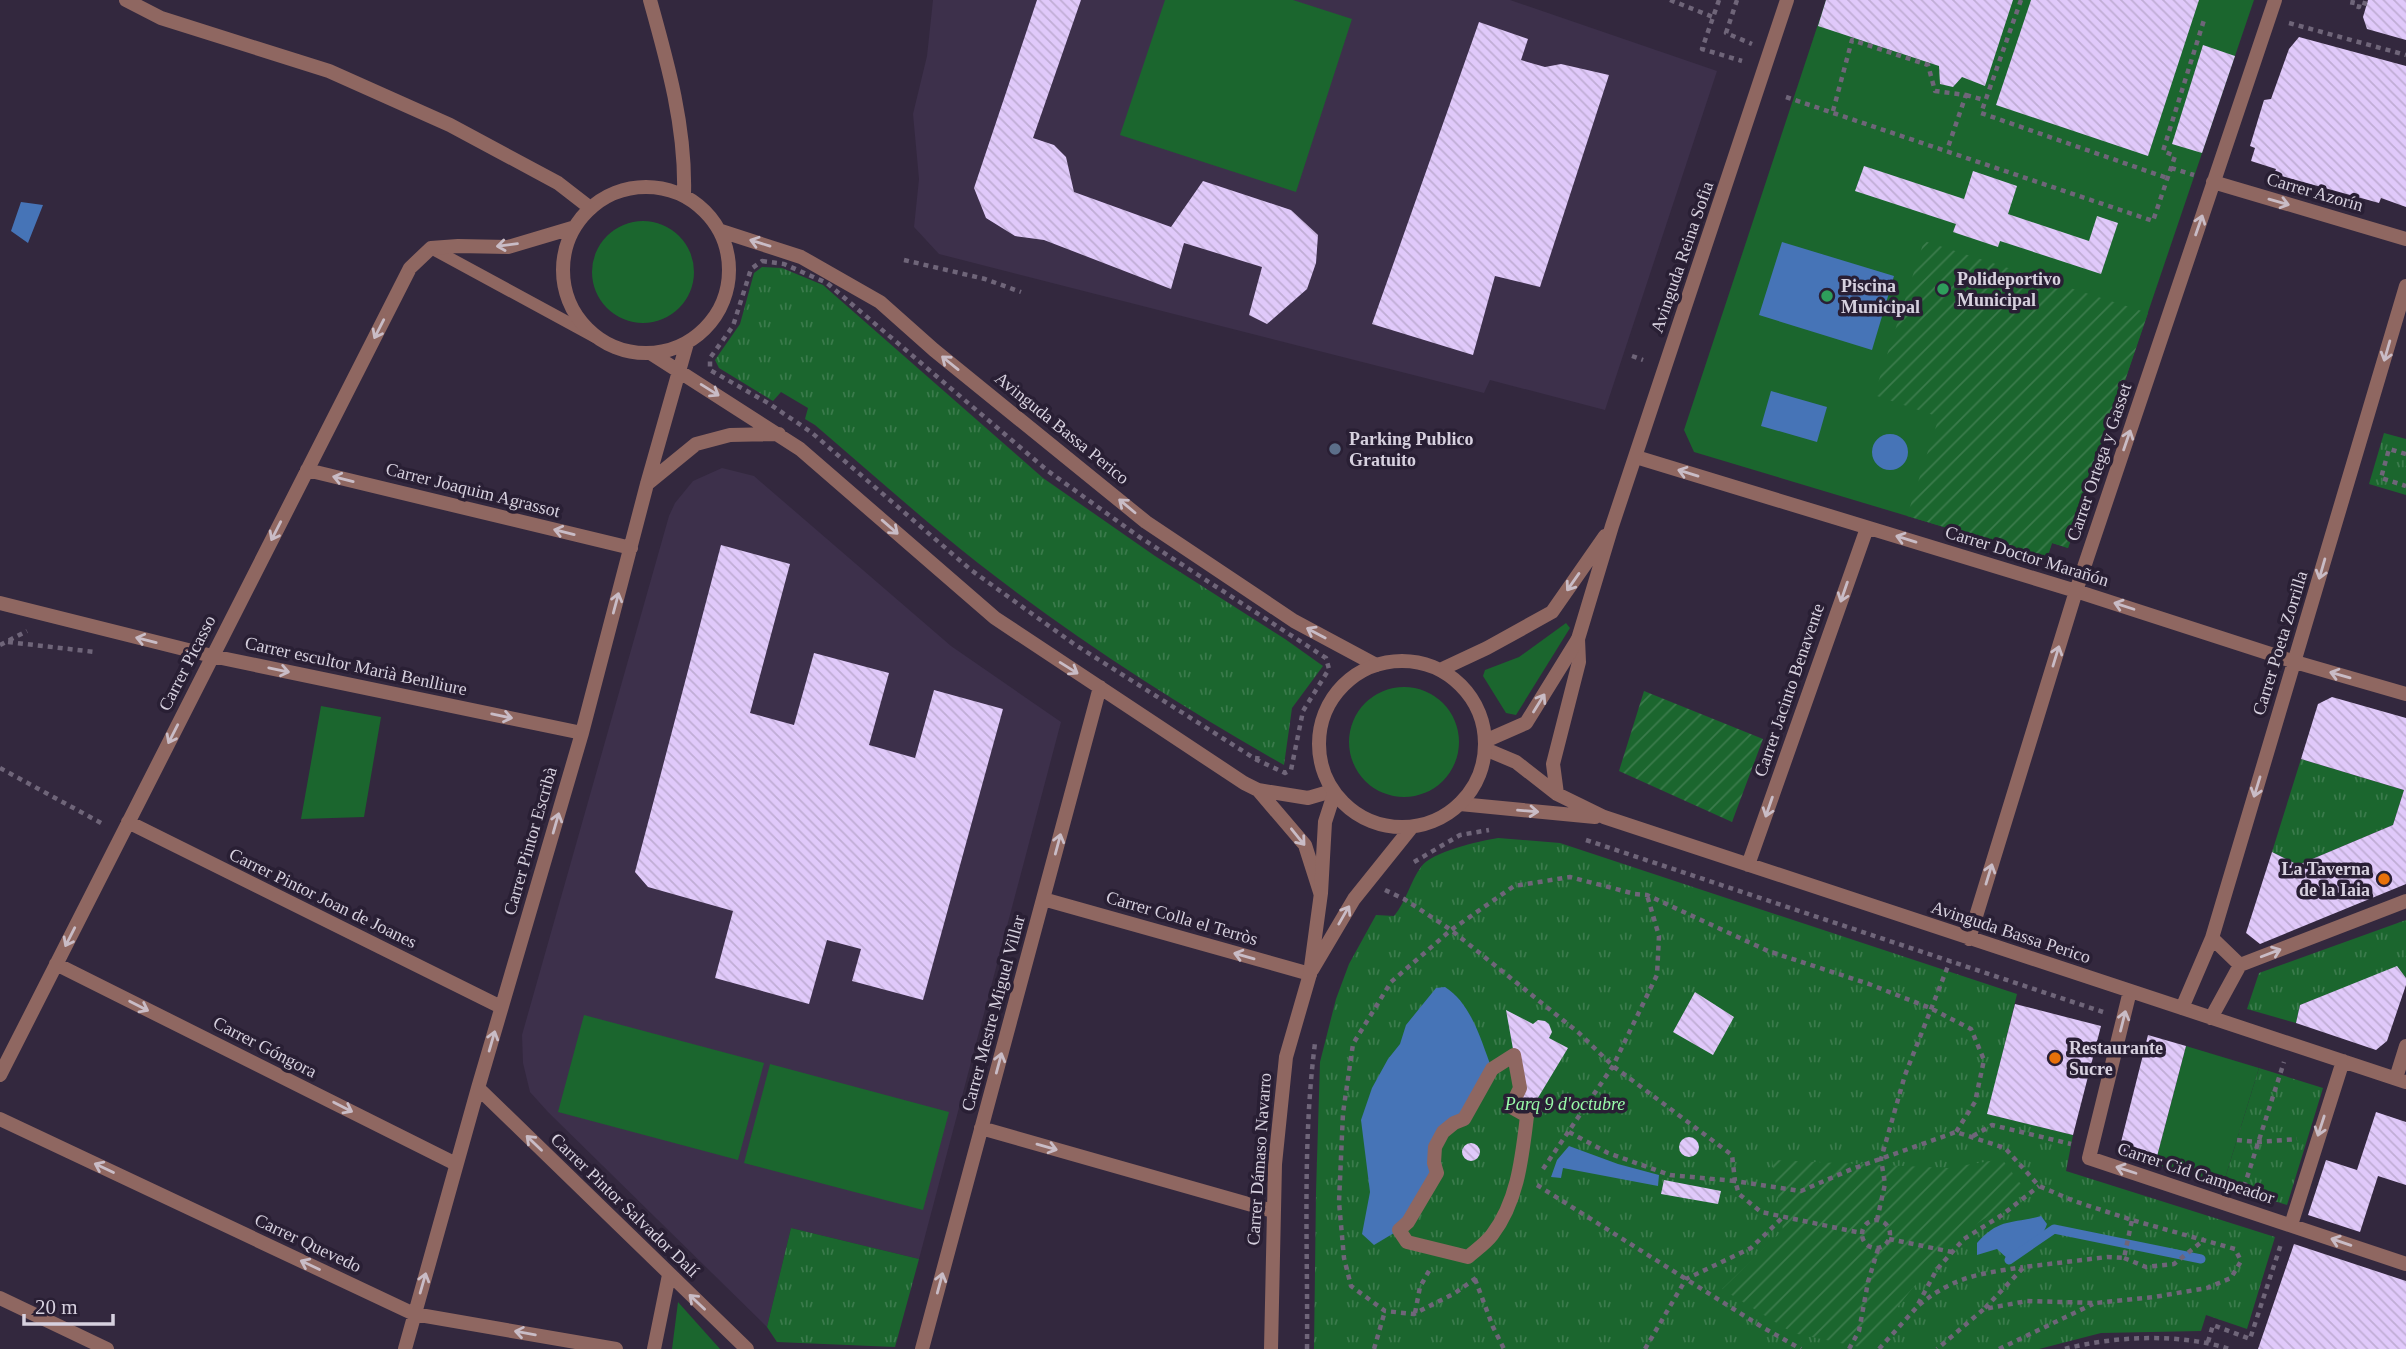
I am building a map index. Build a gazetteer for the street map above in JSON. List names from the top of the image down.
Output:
{
  "streets": {
    "street": [
      "Carrer Azorín",
      "Avinguda Reina Sofia",
      "Avinguda Bassa Perico",
      "Carrer Ortega y Gasset",
      "Carrer Joaquim Agrassot",
      "Carrer Doctor Marañón",
      "Carrer Poeta Zorrilla",
      "Carrer Picasso",
      "Carrer escultor Marià Benlliure",
      "Carrer Jacinto Benavente",
      "Carrer Pintor Escribà",
      "Carrer Pintor Joan de Joanes",
      "Carrer Colla el Terròs",
      "Carrer Mestre Miguel Villar",
      "Carrer Góngora",
      "Carrer Dámaso Navarro",
      "Carrer Cid Campeador",
      "Carrer Pintor Salvador Dalí",
      "Carrer Quevedo"
    ]
  },
  "crossings": [
    ["Carrer Azorín", "Carrer Ortega y Gasset"],
    ["Avinguda Reina Sofia", "Avinguda Bassa Perico"],
    ["Avinguda Reina Sofia", "Carrer Doctor Marañón"],
    ["Avinguda Reina Sofia", "Carrer Dámaso Navarro"],
    ["Avinguda Bassa Perico", "Carrer Ortega y Gasset"],
    ["Avinguda Bassa Perico", "Carrer Poeta Zorrilla"],
    ["Avinguda Bassa Perico", "Carrer Jacinto Benavente"],
    ["Avinguda Bassa Perico", "Carrer Pintor Escribà"],
    ["Avinguda Bassa Perico", "Carrer Dámaso Navarro"],
    ["Avinguda Bassa Perico", "Carrer Cid Campeador"],
    ["Carrer Ortega y Gasset", "Carrer Doctor Marañón"],
    ["Carrer Joaquim Agrassot", "Carrer Picasso"],
    ["Carrer Joaquim Agrassot", "Carrer Pintor Escribà"],
    ["Carrer Doctor Marañón", "Carrer Poeta Zorrilla"],
    ["Carrer Doctor Marañón", "Carrer Jacinto Benavente"],
    ["Carrer Picasso", "Carrer escultor Marià Benlliure"],
    ["Carrer Picasso", "Carrer Pintor Joan de Joanes"],
    ["Carrer Picasso", "Carrer Góngora"],
    ["Carrer escultor Marià Benlliure", "Carrer Pintor Escribà"],
    ["Carrer Pintor Escribà", "Carrer Pintor Joan de Joanes"],
    ["Carrer Pintor Escribà", "Carrer Góngora"],
    ["Carrer Pintor Escribà", "Carrer Pintor Salvador Dalí"],
    ["Carrer Pintor Escribà", "Carrer Quevedo"],
    ["Carrer Colla el Terròs", "Carrer Mestre Miguel Villar"],
    ["Carrer Colla el Terròs", "Carrer Dámaso Navarro"]
  ],
  "one_way": [
    "Carrer Azorín",
    "Carrer Ortega y Gasset",
    "Carrer Joaquim Agrassot",
    "Carrer Doctor Marañón",
    "Carrer Poeta Zorrilla",
    "Carrer Picasso",
    "Carrer Jacinto Benavente",
    "Carrer Pintor Escribà",
    "Carrer Colla el Terròs",
    "Carrer Mestre Miguel Villar",
    "Carrer Góngora",
    "Carrer Pintor Salvador Dalí",
    "Carrer Quevedo"
  ],
  "parks": ["Parq 9 d'octubre"],
  "places": [
    "Polideportivo Municipal",
    "Piscina Municipal",
    "Parking Publico Gratuito",
    "La Taverna de la Iaia",
    "Restaurante Sucre"
  ],
  "scale_bar": "20 m"
}
